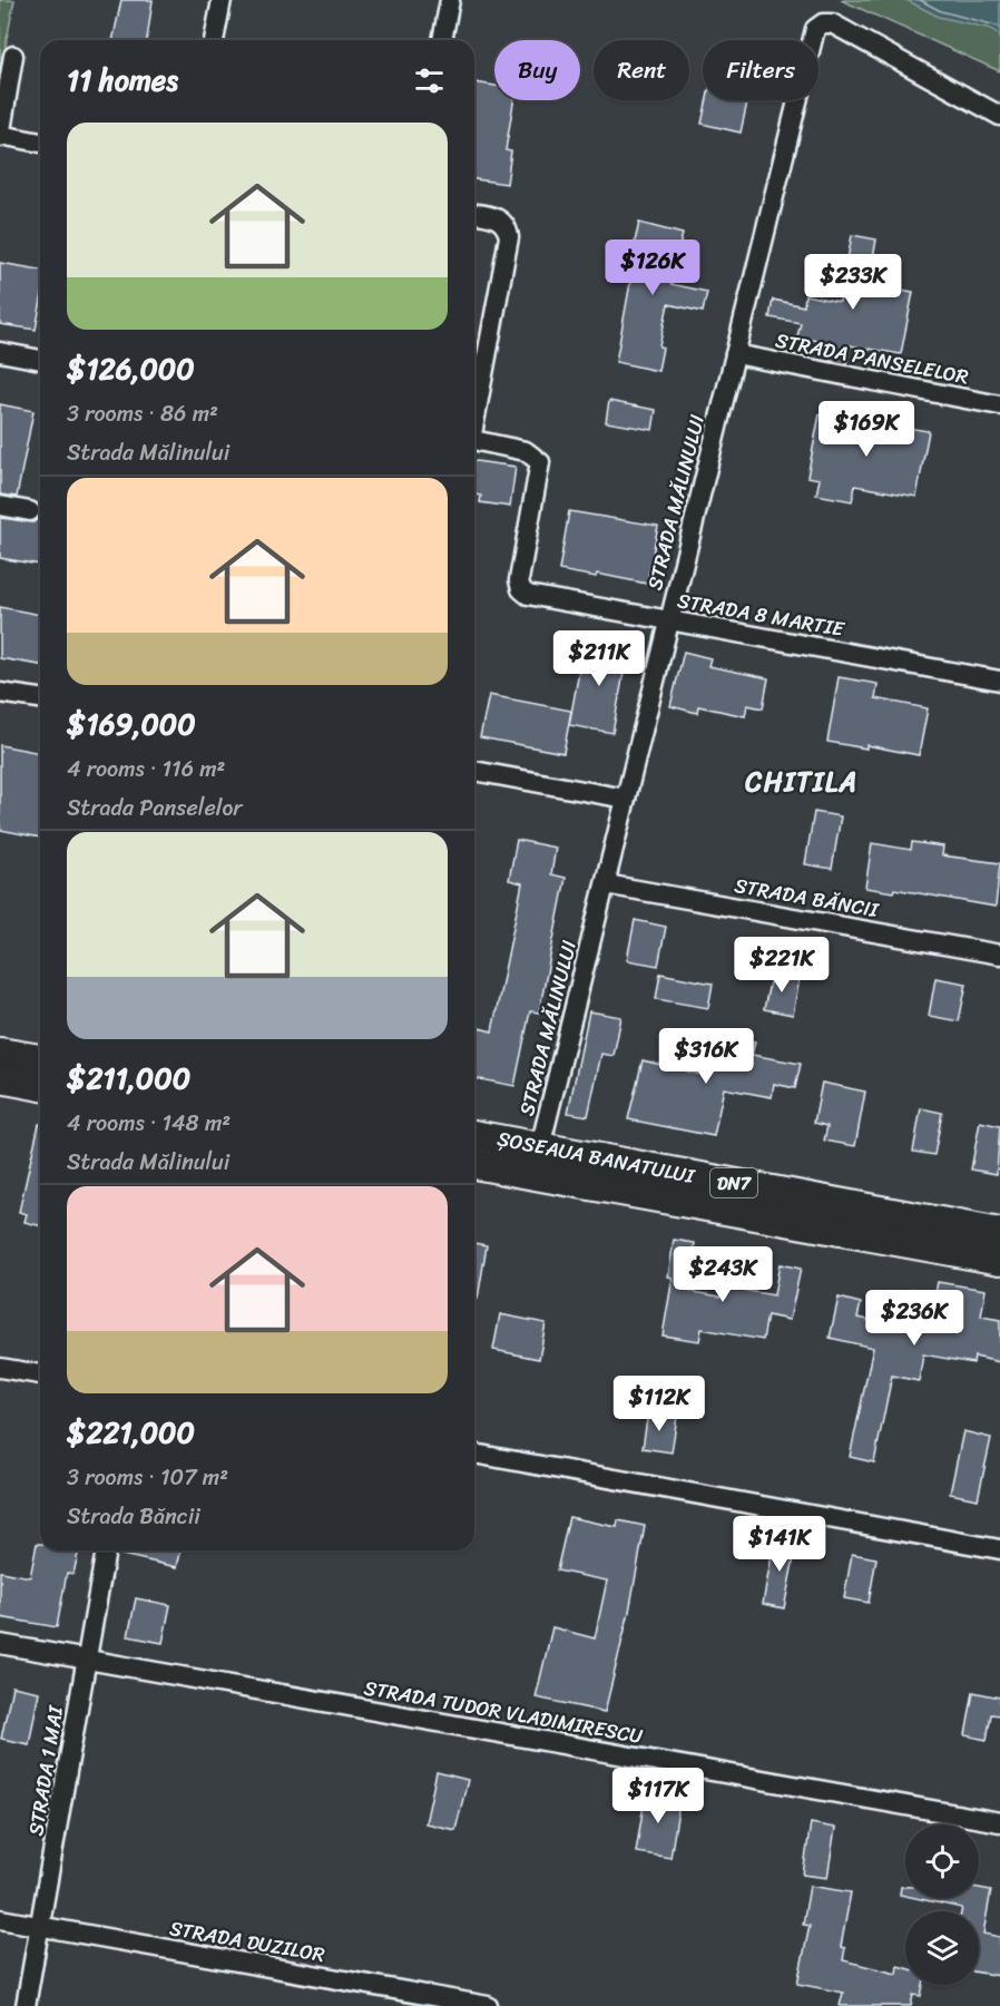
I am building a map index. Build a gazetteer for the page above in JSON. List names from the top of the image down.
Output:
{
  "streets": {
    "main road": ["ȘOSEAUA BANATULUI", "DN7"],
    "street": [
      "STRADA PANSELELOR",
      "STRADA MĂLINULUI",
      "STRADA 8 MARTIE",
      "STRADA BĂNCII",
      "STRADA TUDOR VLADIMIRESCU",
      "STRADA 1 MAI",
      "STRADA DUZILOR"
    ]
  },
  "crossings": [
    ["STRADA PANSELELOR", "STRADA MĂLINULUI"],
    ["STRADA MĂLINULUI", "STRADA 8 MARTIE"],
    ["STRADA MĂLINULUI", "STRADA BĂNCII"],
    ["STRADA MĂLINULUI", "ȘOSEAUA BANATULUI"],
    ["STRADA TUDOR VLADIMIRESCU", "STRADA 1 MAI"],
    ["STRADA 1 MAI", "STRADA DUZILOR"]
  ],
  "districts": ["CHITILA"],
  "page": {
    "chip": ["Buy", "Rent", "Filters"],
    "heading": "11 homes",
    "list": [
      {
        "name": "$126,000",
        "note": "3 rooms · 86 m² · Strada Mălinului"
      },
      {
        "name": "$169,000",
        "note": "4 rooms · 116 m² · Strada Panselelor"
      },
      {
        "name": "$211,000",
        "note": "4 rooms · 148 m² · Strada Mălinului"
      },
      {
        "name": "$221,000",
        "note": "3 rooms · 107 m² · Strada Băncii"
      }
    ],
    "price": [
      "$126K",
      "$233K",
      "$169K",
      "$211K",
      "$221K",
      "$316K",
      "$243K",
      "$236K",
      "$112K",
      "$141K",
      "$117K"
    ]
  }
}
